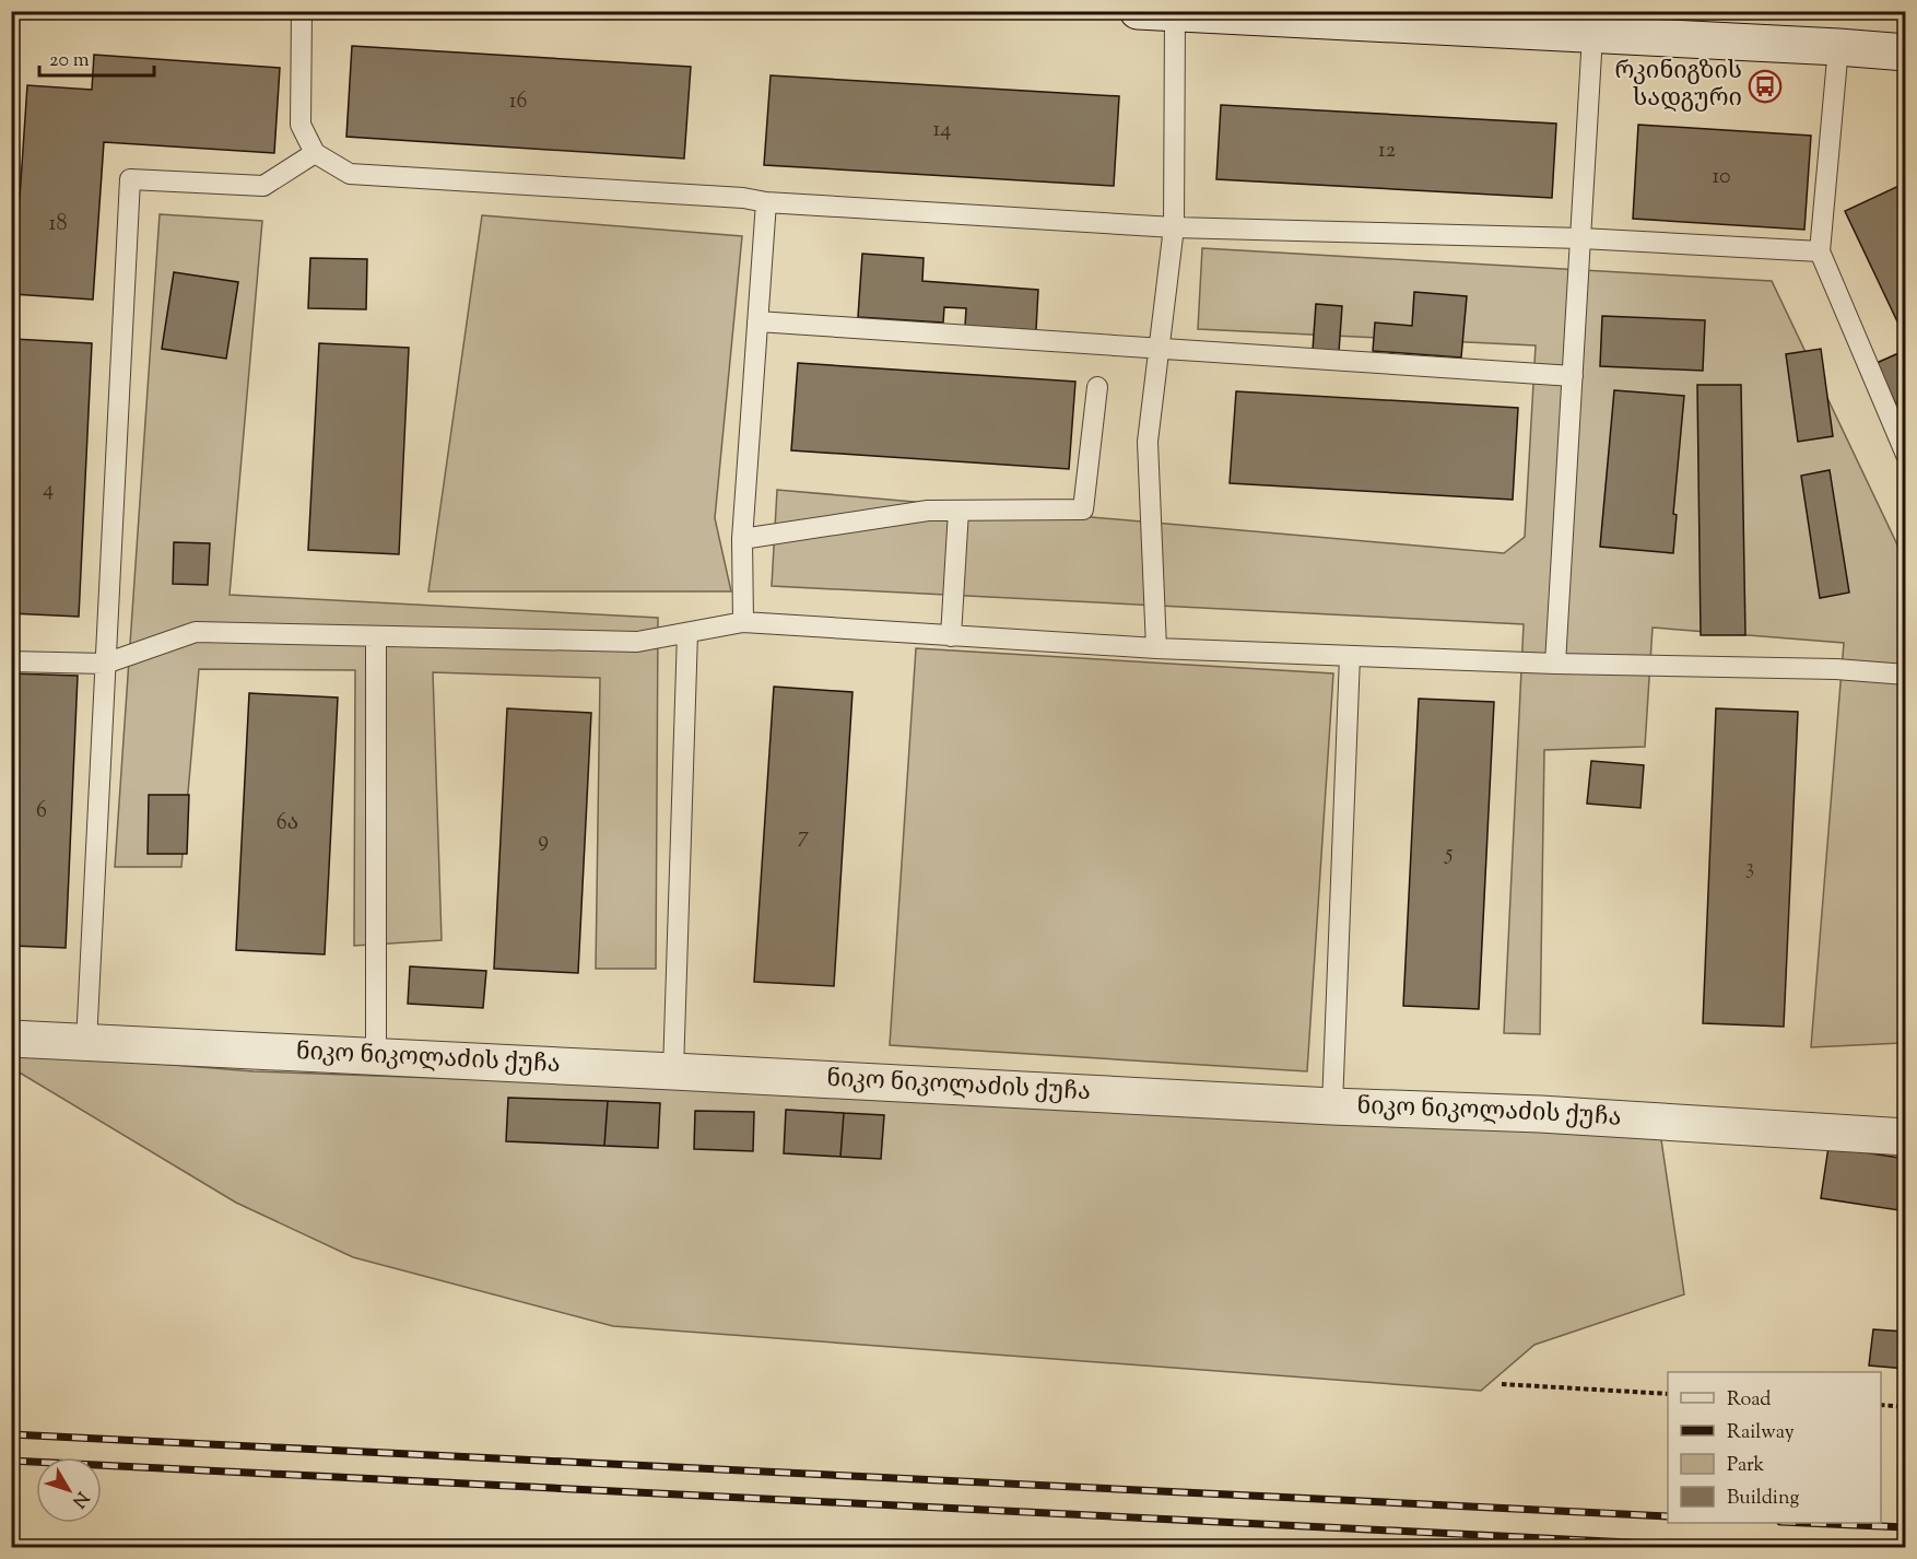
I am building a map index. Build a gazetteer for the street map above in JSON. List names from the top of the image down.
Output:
{
  "streets": {
    "street": ["ნიკო ნიკოლაძის ქუჩა"]
  },
  "places": {
    "bus stop": ["რკინიგზის სადგური"]
  },
  "house_numbers": [
    "16",
    "14",
    "12",
    "10",
    "18",
    "4",
    "6",
    "6ა",
    "7",
    "9",
    "5",
    "3"
  ],
  "legend": [
    "Road",
    "Railway",
    "Park",
    "Building"
  ],
  "scale_bar": "20 m",
  "north": "bottom right"
}
